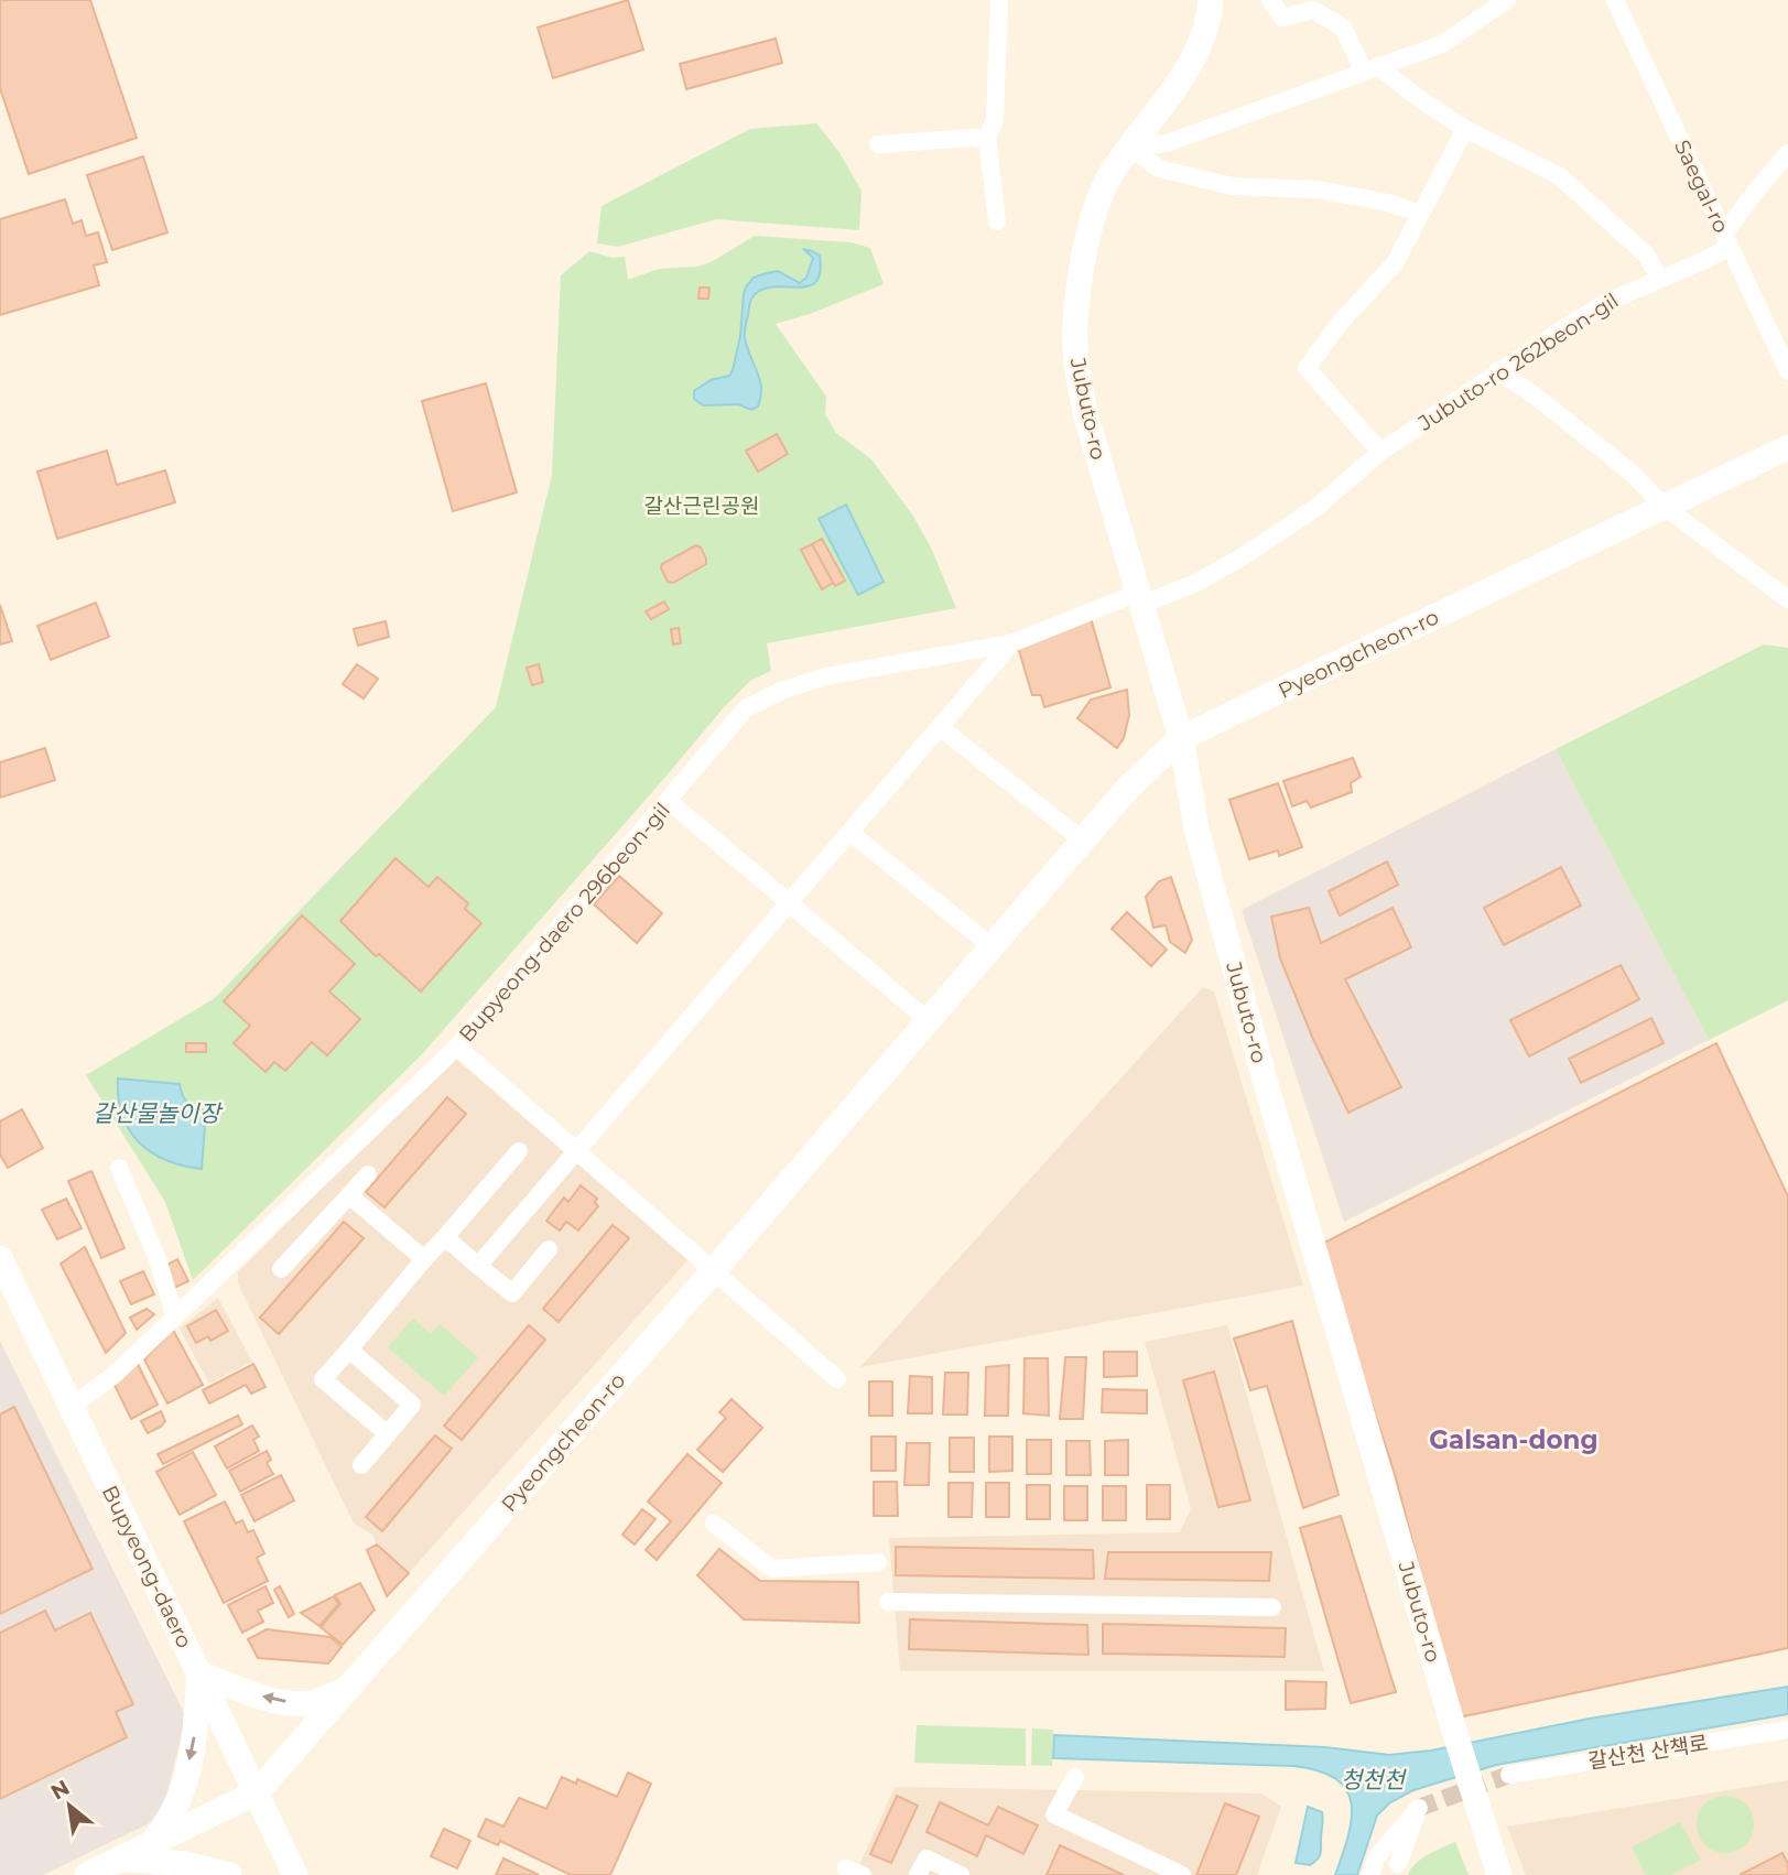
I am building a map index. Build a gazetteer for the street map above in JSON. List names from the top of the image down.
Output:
{
  "streets": {
    "main road": ["Jubuto-ro", "Pyeongcheon-ro", "Bupyeong-daero"],
    "street": [
      "Saegal-ro",
      "Jubuto-ro 262beon-gil",
      "Bupyeong-daero 296beon-gil",
      "갈산천 산책로"
    ]
  },
  "crossings": [
    ["Saegal-ro", "Jubuto-ro 262beon-gil"],
    ["Jubuto-ro 262beon-gil", "Jubuto-ro"],
    ["Jubuto-ro 262beon-gil", "Bupyeong-daero 296beon-gil"],
    ["Jubuto-ro", "Pyeongcheon-ro"],
    ["Jubuto-ro", "Bupyeong-daero 296beon-gil"],
    ["Pyeongcheon-ro", "Bupyeong-daero"],
    ["Bupyeong-daero 296beon-gil", "Bupyeong-daero"]
  ],
  "districts": ["Galsan-dong"],
  "water": ["갈산물놀이장", "청천천"],
  "parks": ["갈산근린공원"],
  "north": "top left"
}
